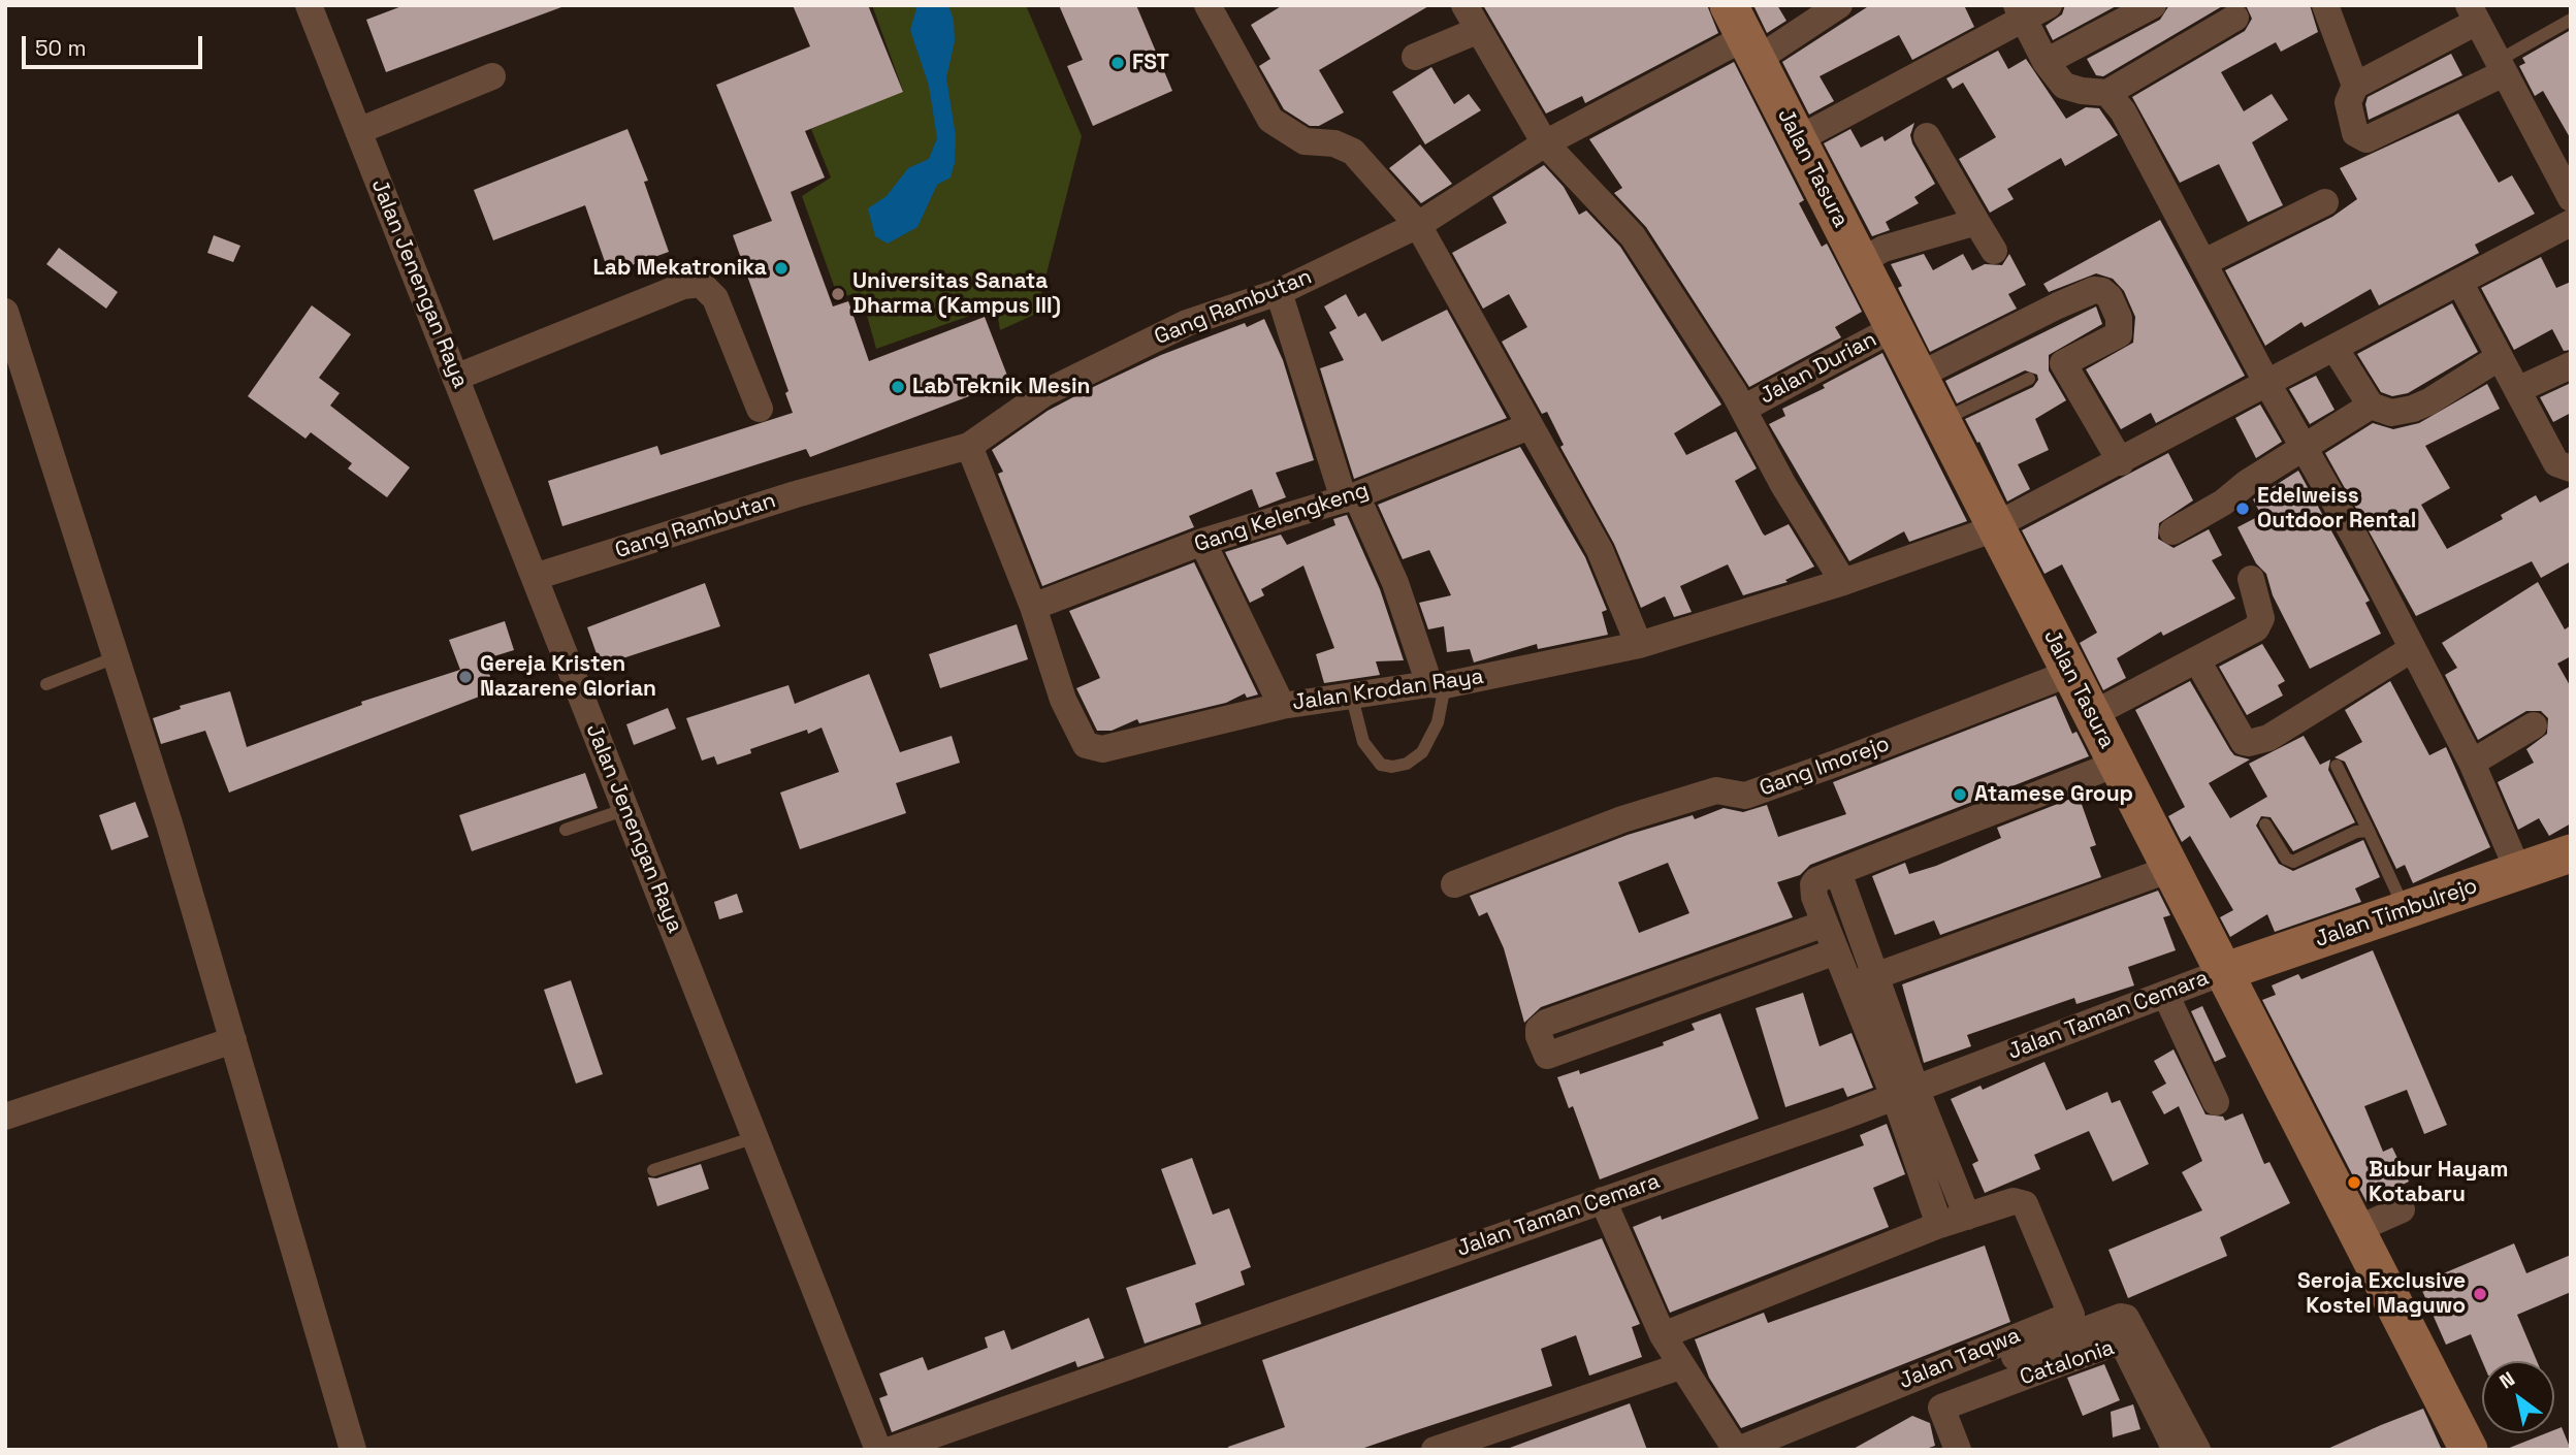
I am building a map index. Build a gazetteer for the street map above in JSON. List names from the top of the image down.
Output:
{
  "streets": {
    "street": [
      "Jalan Tasura",
      "Jalan Jenengan Raya",
      "Gang Rambutan",
      "Jalan Durian",
      "Gang Kelengkeng",
      "Jalan Krodan Raya",
      "Gang Imorejo",
      "Jalan Timbulrejo",
      "Jalan Taman Cemara",
      "Jalan Taqwa",
      "Catalonia"
    ]
  },
  "crossings": [
    ["Jalan Tasura", "Gang Rambutan"],
    ["Jalan Tasura", "Jalan Durian"],
    ["Jalan Tasura", "Jalan Krodan Raya"],
    ["Jalan Tasura", "Gang Imorejo"],
    ["Jalan Tasura", "Jalan Timbulrejo"],
    ["Jalan Tasura", "Jalan Taman Cemara"],
    ["Jalan Jenengan Raya", "Gang Rambutan"],
    ["Gang Rambutan", "Jalan Krodan Raya"],
    ["Gang Kelengkeng", "Jalan Krodan Raya"],
    ["Jalan Timbulrejo", "Jalan Taman Cemara"]
  ],
  "places": [
    "FST",
    "Lab Mekatronika",
    "Universitas Sanata Dharma (Kampus III)",
    "Lab Teknik Mesin",
    "Edelweiss Outdoor Rental",
    "Gereja Kristen Nazarene Glorian",
    "Atamese Group",
    "Bubur Hayam Kotabaru",
    "Seroja Exclusive Kostel Maguwo"
  ],
  "scale_bar": "50 m",
  "north": "top left"
}
